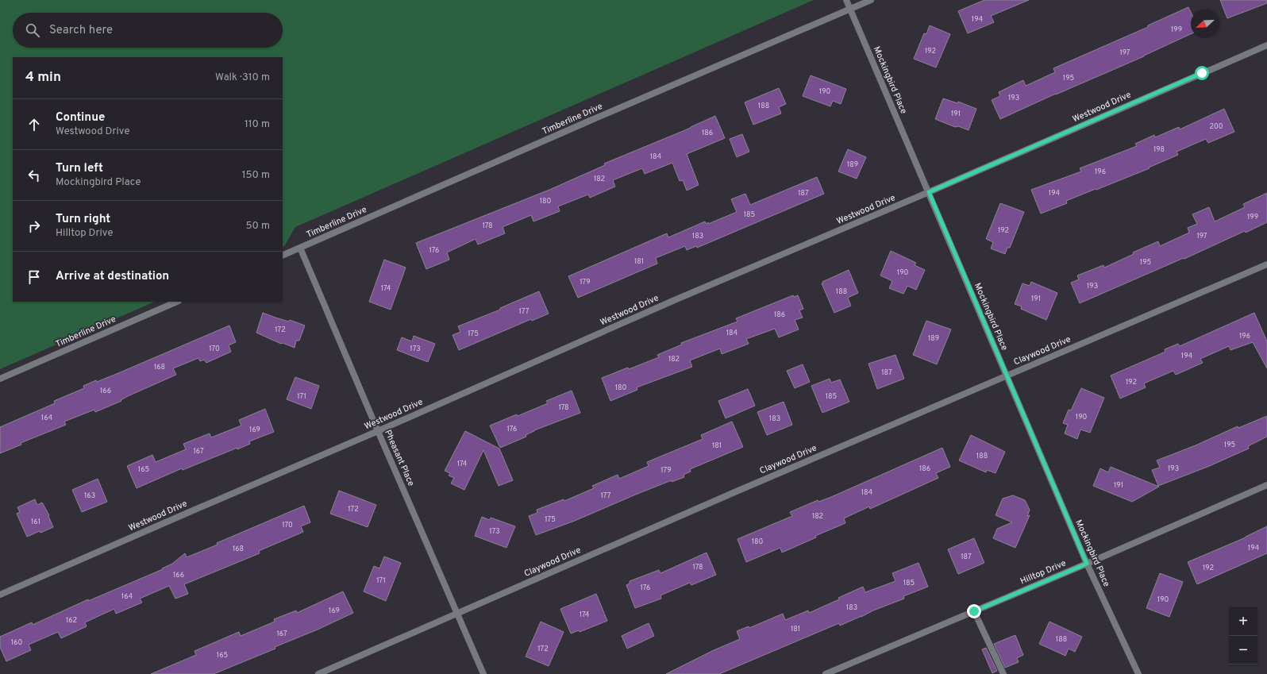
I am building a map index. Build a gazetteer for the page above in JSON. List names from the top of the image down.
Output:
{
  "streets": {
    "street": [
      "Mockingbird Place",
      "Westwood Drive",
      "Timberline Drive",
      "Claywood Drive",
      "Pheasant Place",
      "Hilltop Drive"
    ]
  },
  "crossings": [
    ["Mockingbird Place", "Westwood Drive"],
    ["Mockingbird Place", "Timberline Drive"],
    ["Mockingbird Place", "Claywood Drive"],
    ["Mockingbird Place", "Hilltop Drive"],
    ["Westwood Drive", "Pheasant Place"],
    ["Timberline Drive", "Pheasant Place"],
    ["Claywood Drive", "Pheasant Place"]
  ],
  "house_numbers": [
    "194",
    "199",
    "192",
    "197",
    "195",
    "190",
    "193",
    "188",
    "191",
    "200",
    "186",
    "198",
    "184",
    "189",
    "196",
    "182",
    "187",
    "194",
    "180",
    "185",
    "199",
    "178",
    "192",
    "183",
    "197",
    "176",
    "181",
    "195",
    "190",
    "179",
    "193",
    "174",
    "188",
    "191",
    "177",
    "186",
    "172",
    "184",
    "175",
    "196",
    "189",
    "170",
    "173",
    "194",
    "182",
    "168",
    "187",
    "192",
    "180",
    "166",
    "171",
    "185",
    "178",
    "190",
    "164",
    "183",
    "176",
    "169",
    "195",
    "181",
    "167",
    "188",
    "174",
    "186",
    "193",
    "165",
    "179",
    "191",
    "184",
    "163",
    "177",
    "172",
    "182",
    "175",
    "161",
    "170",
    "173",
    "180",
    "194",
    "168",
    "187",
    "178",
    "192",
    "166",
    "171",
    "185",
    "176",
    "164",
    "190",
    "183",
    "169",
    "174",
    "162",
    "181",
    "167",
    "188",
    "160",
    "172",
    "165"
  ],
  "north": "bottom left",
  "page": {
    "search": "Search here",
    "heading": ["4 min", "Walk · 310 m"],
    "list": [
      ["Continue", "Westwood Drive", "110 m"],
      ["Turn left", "Mockingbird Place", "150 m"],
      ["Turn right", "Hilltop Drive", "50 m"],
      "Arrive at destination"
    ],
    "map_buttons": ["+", "−"]
  }
}
